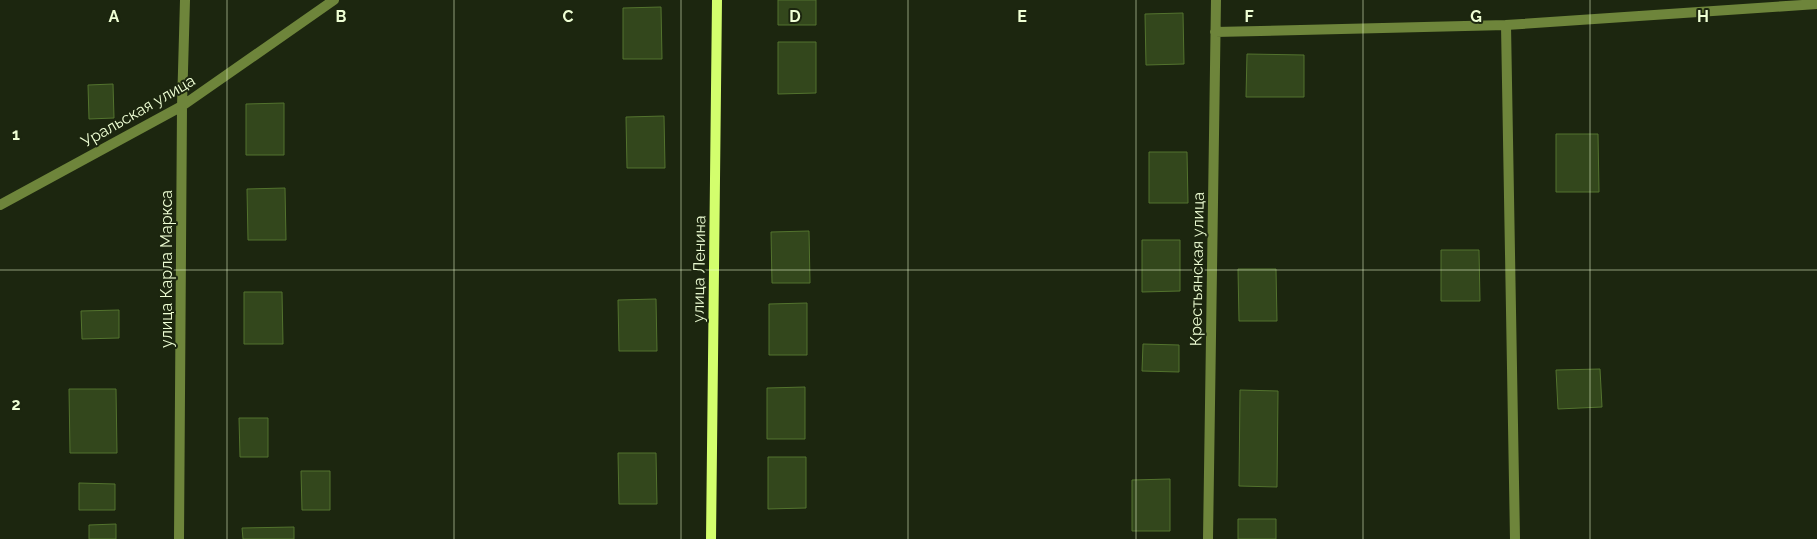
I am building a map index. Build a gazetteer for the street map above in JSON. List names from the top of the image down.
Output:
{
  "streets": {
    "main road": ["улица Ленина"],
    "street": ["Уральская улица", "улица Карла Маркса", "Крестьянская улица"]
  },
  "crossings": [
    ["Уральская улица", "улица Карла Маркса"]
  ],
  "grid": {
    "columns": [
      "A",
      "B",
      "C",
      "D",
      "E",
      "F",
      "G",
      "H"
    ],
    "rows": ["1", "2"]
  }
}
